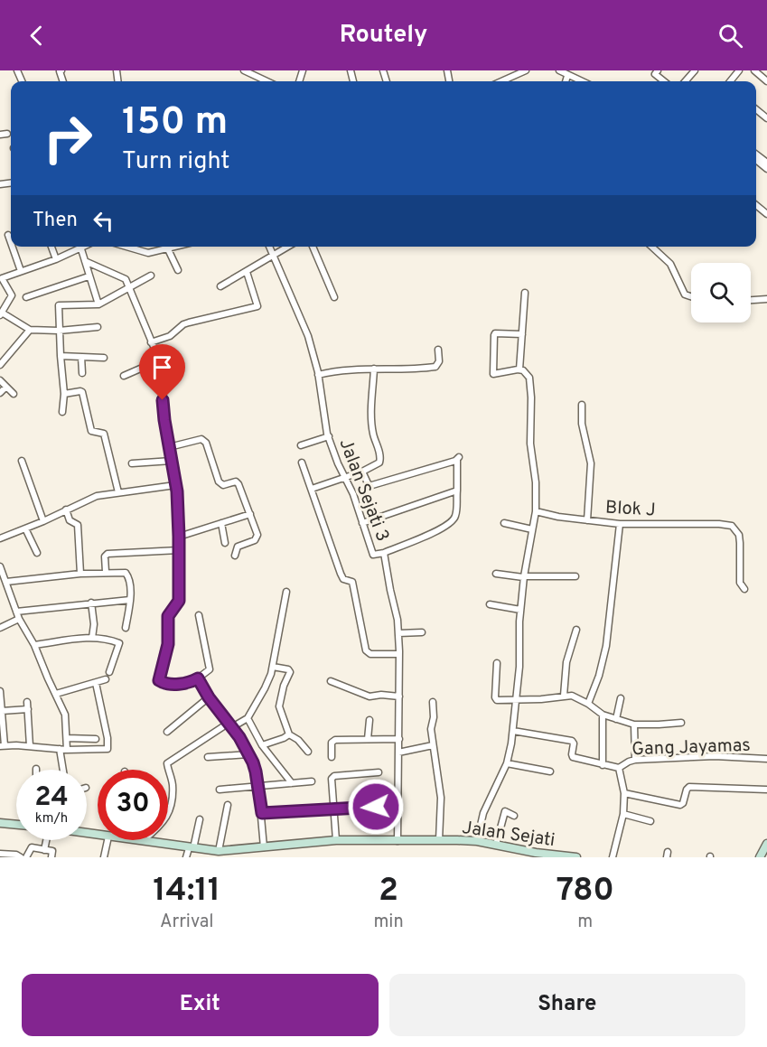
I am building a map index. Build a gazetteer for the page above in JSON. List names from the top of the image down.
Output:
{
  "streets": {
    "main road": ["Jalan Sejati"],
    "street": ["Jalan Sejati 3", "Blok J", "Gang Jayamas"]
  },
  "crossings": [
    ["Jalan Sejati 3", "Jalan Sejati"]
  ],
  "page": {
    "header": "Routely",
    "turn": ["150 m", "Turn right"],
    "then": "Then",
    "speed": "24 km/h",
    "limit": "30",
    "eta": [
      "14:11",
      "Arrival",
      "2",
      "min",
      "780",
      "m"
    ],
    "buttons": ["Exit", "Share"]
  }
}
